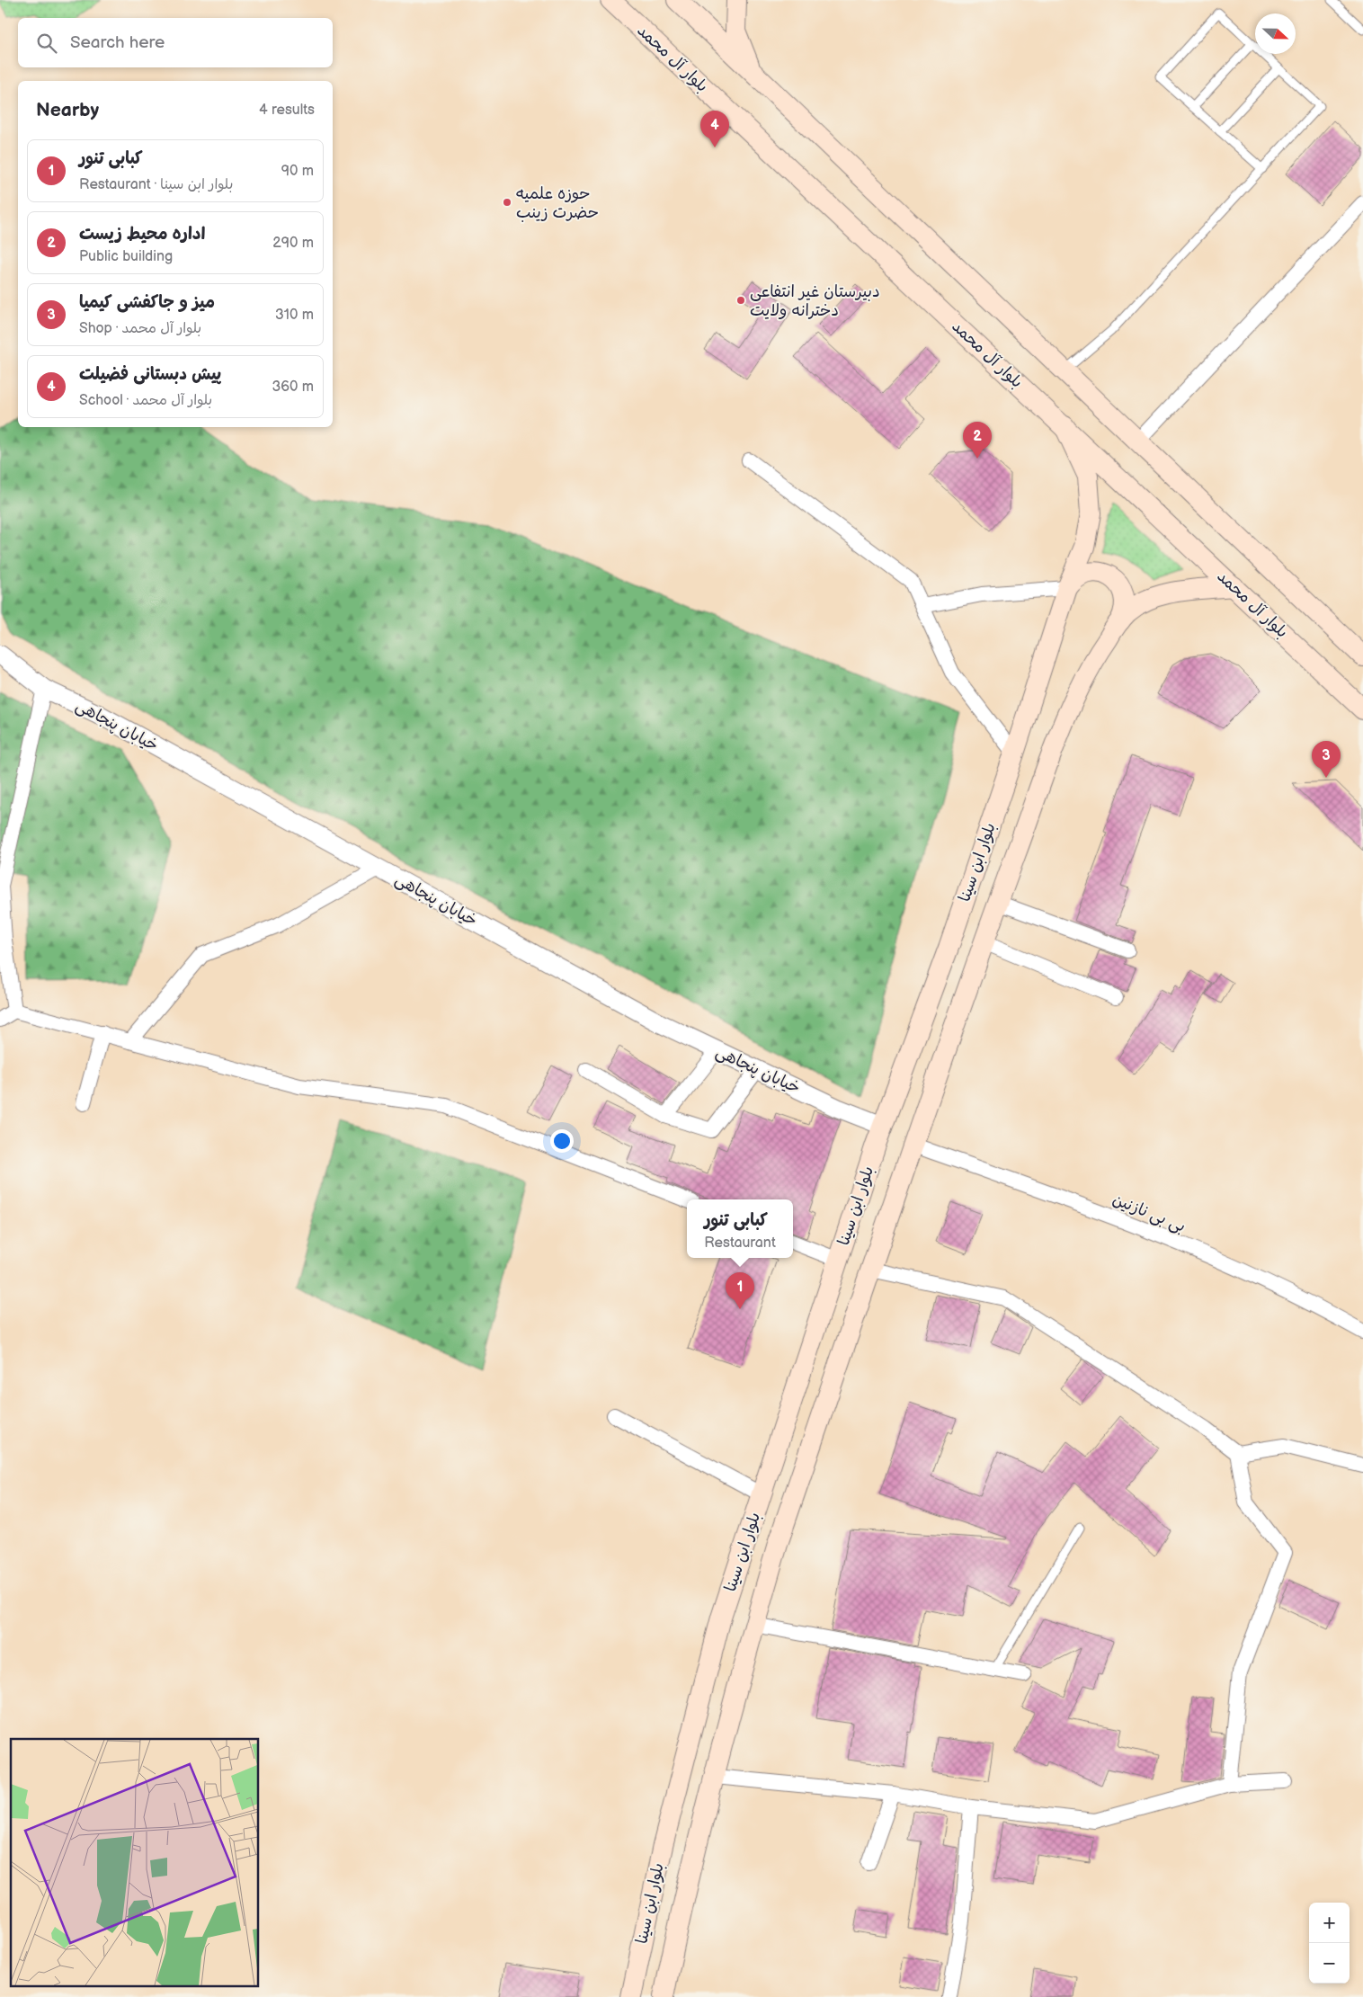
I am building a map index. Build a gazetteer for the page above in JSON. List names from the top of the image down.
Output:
{
  "streets": {
    "main road": ["بلوار آل محمد", "بلوار ابن سینا"],
    "street": ["خیابان پنجاهی", "بی بی نازنین"]
  },
  "crossings": [
    ["بلوار آل محمد", "بلوار ابن سینا"],
    ["خیابان پنجاهی", "بلوار ابن سینا"],
    ["بلوار ابن سینا", "بی بی نازنین"]
  ],
  "places": ["حوزه علمیه حضرت زینب", "دبیرستان غیر انتفاعی دخترانه ولایت"],
  "north": "right",
  "page": {
    "search": "Search here",
    "heading": ["Nearby", "4 results"],
    "pins": [
      "4",
      "2",
      "3",
      "1"
    ],
    "list": [
      {
        "mark": "1",
        "name": "کبابی تنور",
        "note": "Restaurant · بلوار ابن سینا",
        "value": "90 m"
      },
      {
        "mark": "2",
        "name": "اداره محیط زیست",
        "note": "Public building",
        "value": "290 m"
      },
      {
        "mark": "3",
        "name": "میز و جاکفشی کیمیا",
        "note": "Shop · بلوار آل محمد",
        "value": "310 m"
      },
      {
        "mark": "4",
        "name": "پیش دبستانی فضیلت",
        "note": "School · بلوار آل محمد",
        "value": "360 m"
      }
    ],
    "popup": ["کبابی تنور", "Restaurant"],
    "map_buttons": ["+", "−"]
  }
}
